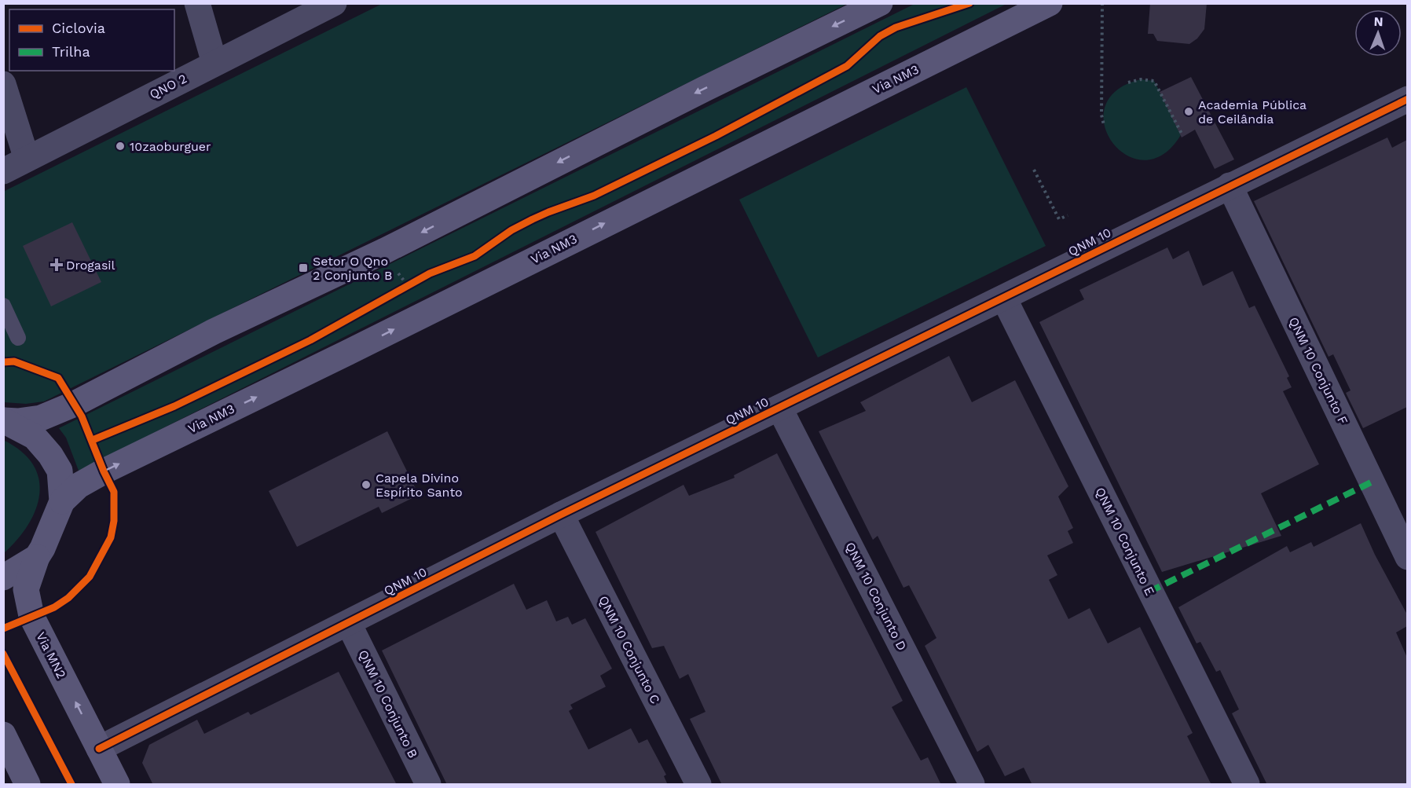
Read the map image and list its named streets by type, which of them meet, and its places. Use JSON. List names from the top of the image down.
{
  "streets": {
    "main road": ["Via NM3", "Via MN2"],
    "street": [
      "QNO 2",
      "QNM 10",
      "QNM 10 Conjunto F",
      "QNM 10 Conjunto E",
      "QNM 10 Conjunto D",
      "QNM 10 Conjunto C",
      "QNM 10 Conjunto B"
    ]
  },
  "crossings": [
    ["Via NM3", "Via MN2"],
    ["QNM 10", "QNM 10 Conjunto F"],
    ["QNM 10", "QNM 10 Conjunto E"],
    ["QNM 10", "QNM 10 Conjunto D"],
    ["QNM 10", "QNM 10 Conjunto C"],
    ["QNM 10", "Via MN2"],
    ["QNM 10", "QNM 10 Conjunto B"]
  ],
  "one_way": ["Via MN2"],
  "places": {
    "other": ["Academia Pública de Ceilândia", "10zaoburguer", "Capela Divino Espírito Santo"],
    "health": ["Drogasil"],
    "transit": ["Setor O Qno 2 Conjunto B"]
  },
  "legend": ["Ciclovia", "Trilha"],
  "north": "top"
}
